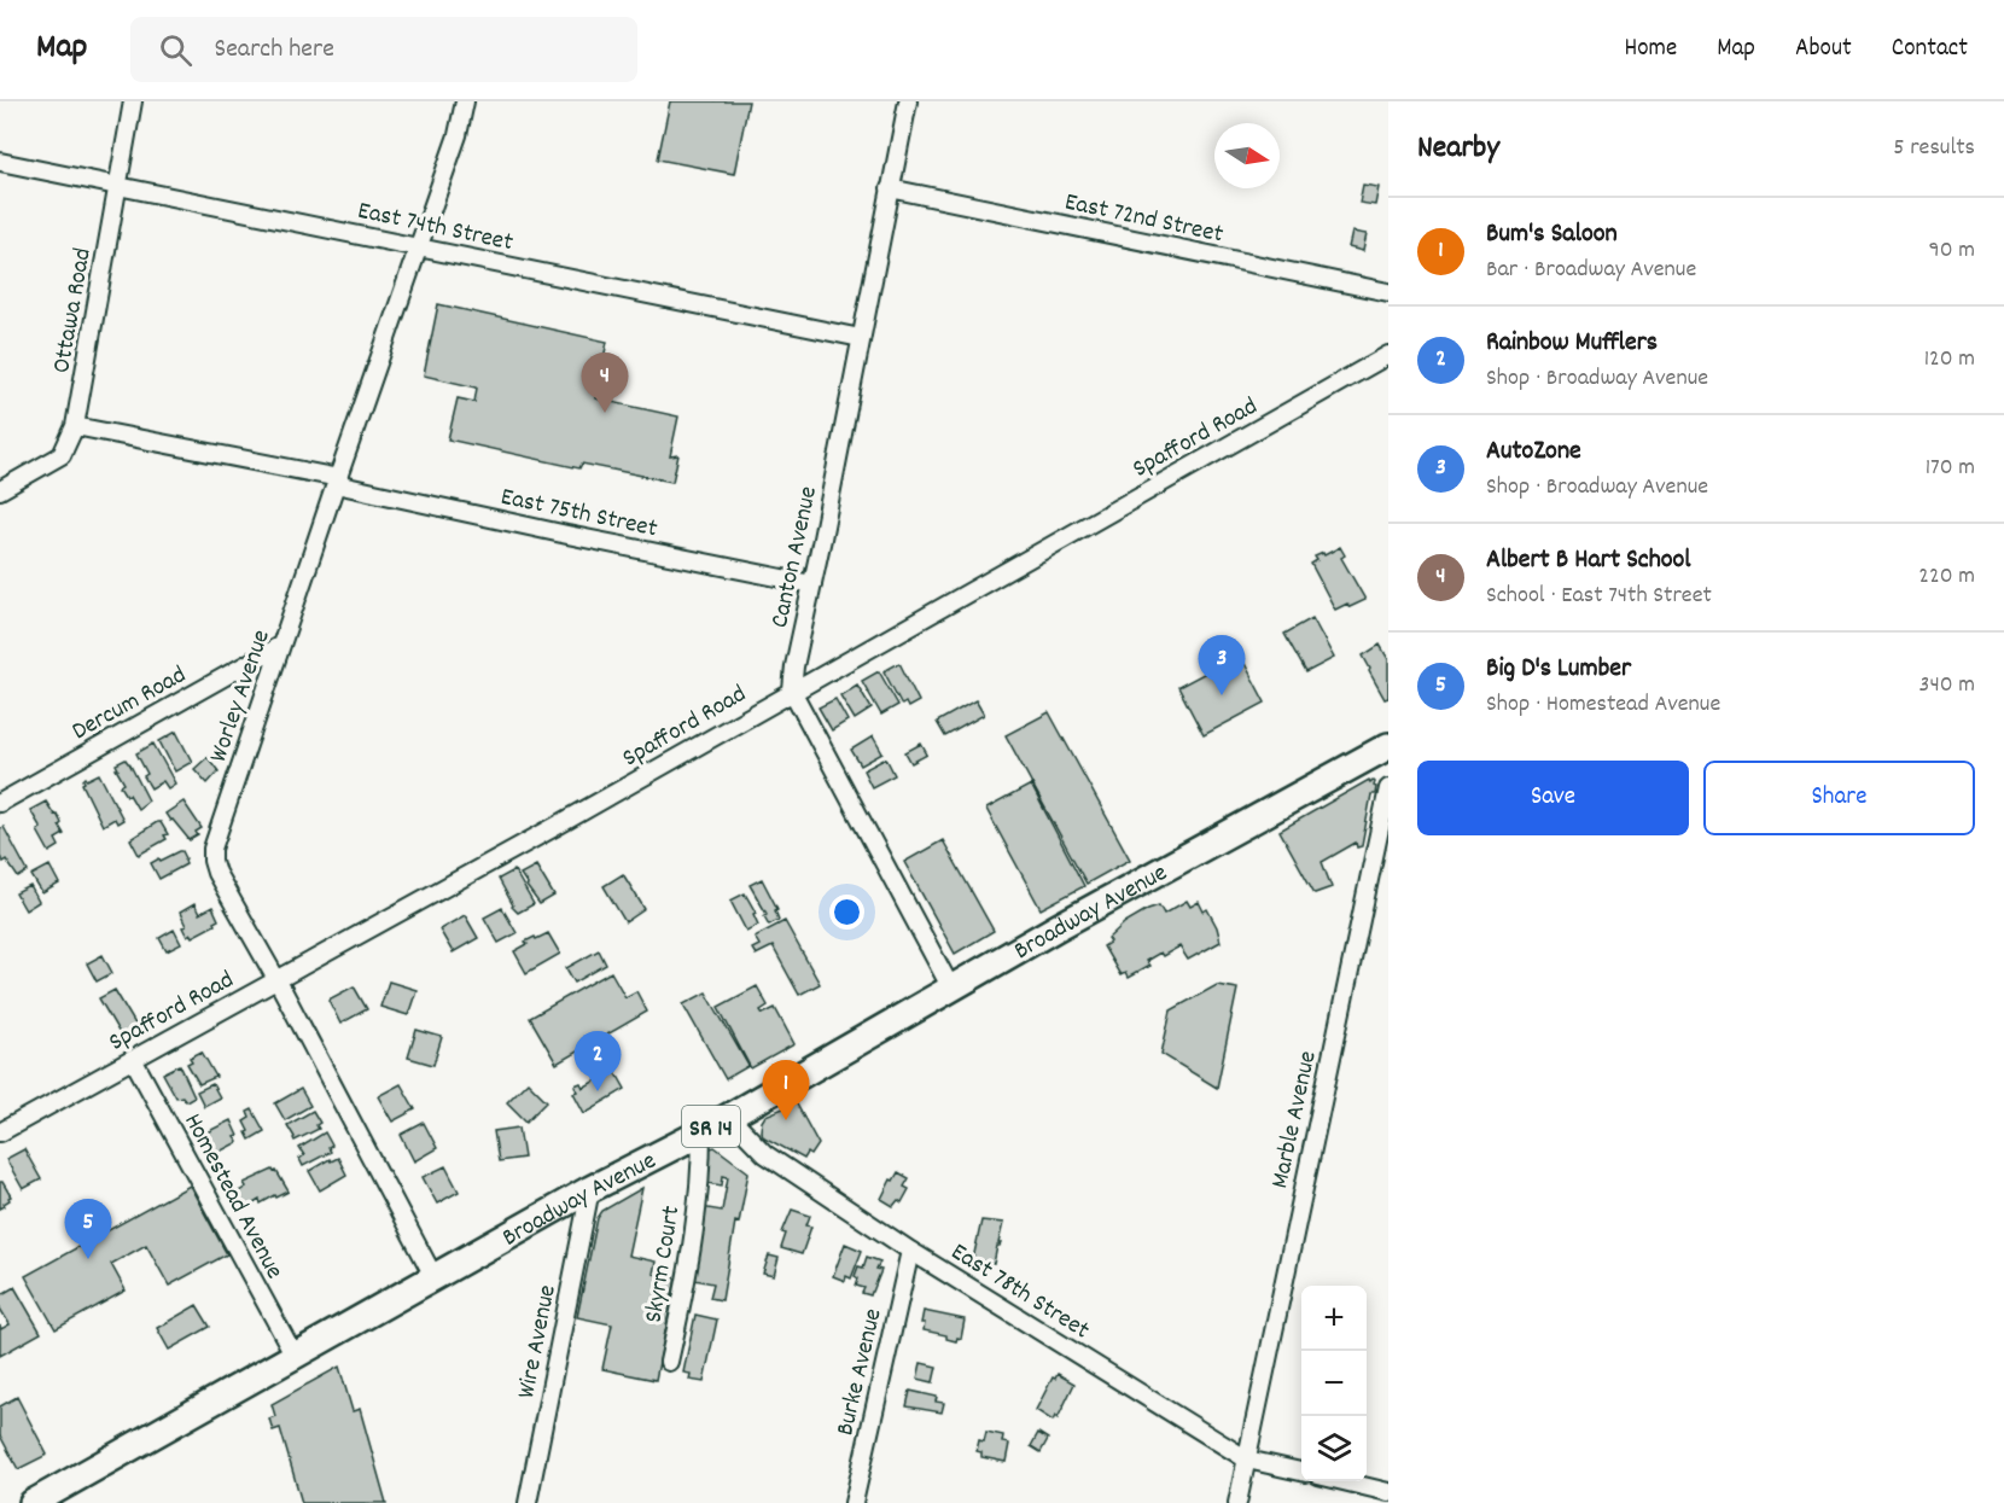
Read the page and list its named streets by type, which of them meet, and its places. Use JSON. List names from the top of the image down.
{
  "streets": {
    "main road": ["Broadway Avenue", "SR 14"],
    "street": [
      "East 72nd Street",
      "East 74th Street",
      "Ottawa Road",
      "Spafford Road",
      "East 75th Street",
      "Canton Avenue",
      "Worley Avenue",
      "Dercum Road",
      "Marble Avenue",
      "Homestead Avenue",
      "Skyrm Court",
      "East 78th Street",
      "Wire Avenue",
      "Burke Avenue"
    ]
  },
  "crossings": [
    ["East 72nd Street", "Canton Avenue"],
    ["East 74th Street", "Ottawa Road"],
    ["East 74th Street", "Canton Avenue"],
    ["East 74th Street", "Worley Avenue"],
    ["Ottawa Road", "East 75th Street"],
    ["Spafford Road", "Canton Avenue"],
    ["Spafford Road", "Worley Avenue"],
    ["Spafford Road", "Homestead Avenue"],
    ["East 75th Street", "Canton Avenue"],
    ["East 75th Street", "Worley Avenue"],
    ["Worley Avenue", "Dercum Road"],
    ["Worley Avenue", "Broadway Avenue"],
    ["Broadway Avenue", "Homestead Avenue"],
    ["Broadway Avenue", "Skyrm Court"],
    ["Broadway Avenue", "East 78th Street"],
    ["Broadway Avenue", "Wire Avenue"],
    ["Marble Avenue", "East 78th Street"],
    ["East 78th Street", "Burke Avenue"]
  ],
  "north": "right",
  "page": {
    "header": "Map",
    "search": "Search here",
    "nav": [
      "Home",
      "Map",
      "About",
      "Contact"
    ],
    "heading": ["Nearby", "5 results"],
    "list": [
      {
        "mark": "1",
        "name": "Bum's Saloon",
        "note": "Bar · Broadway Avenue",
        "value": "90 m"
      },
      {
        "mark": "2",
        "name": "Rainbow Mufflers",
        "note": "Shop · Broadway Avenue",
        "value": "120 m"
      },
      {
        "mark": "3",
        "name": "AutoZone",
        "note": "Shop · Broadway Avenue",
        "value": "170 m"
      },
      {
        "mark": "4",
        "name": "Albert B Hart School",
        "note": "School · East 74th Street",
        "value": "220 m"
      },
      {
        "mark": "5",
        "name": "Big D's Lumber",
        "note": "Shop · Homestead Avenue",
        "value": "340 m"
      }
    ],
    "pins": [
      "4",
      "3",
      "2",
      "1",
      "5"
    ],
    "buttons": ["Save", "Share"],
    "map_buttons": ["+", "−"]
  }
}
